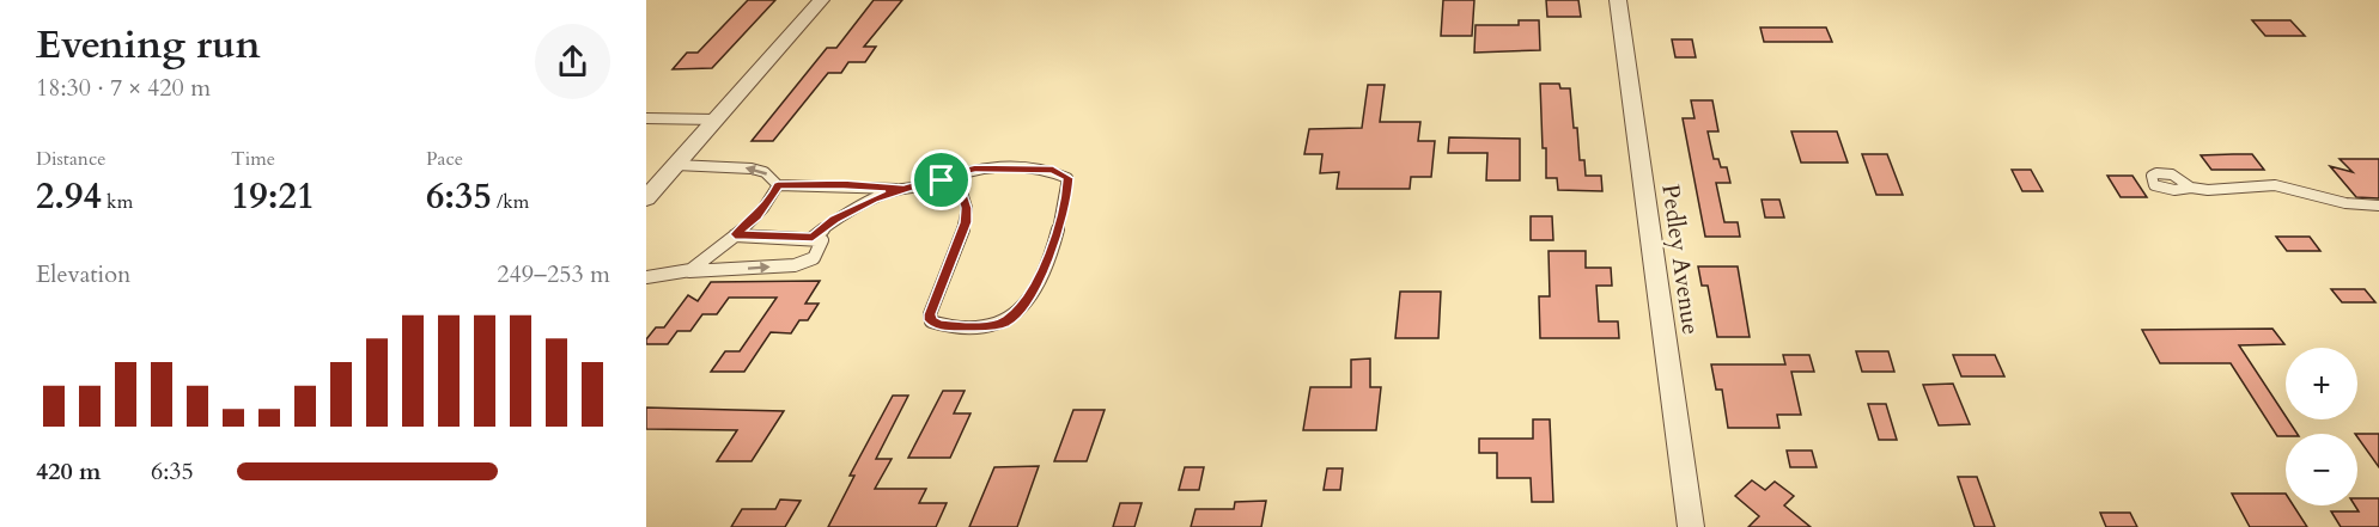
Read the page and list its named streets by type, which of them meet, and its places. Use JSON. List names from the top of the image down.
{
  "streets": {
    "street": ["Pedley Avenue"]
  },
  "page": {
    "heading": ["Evening run", "18:30 · 7 × 420 m"],
    "stats": [
      ["Distance", "2.94 km"],
      ["Time", "19:21"],
      ["Pace", "6:35 /km"]
    ],
    "chart": ["Elevation", "249–253 m"],
    "map_buttons": ["+", "−"],
    "list": [
      {
        "name": "420 m",
        "note": "6:35"
      }
    ]
  }
}
